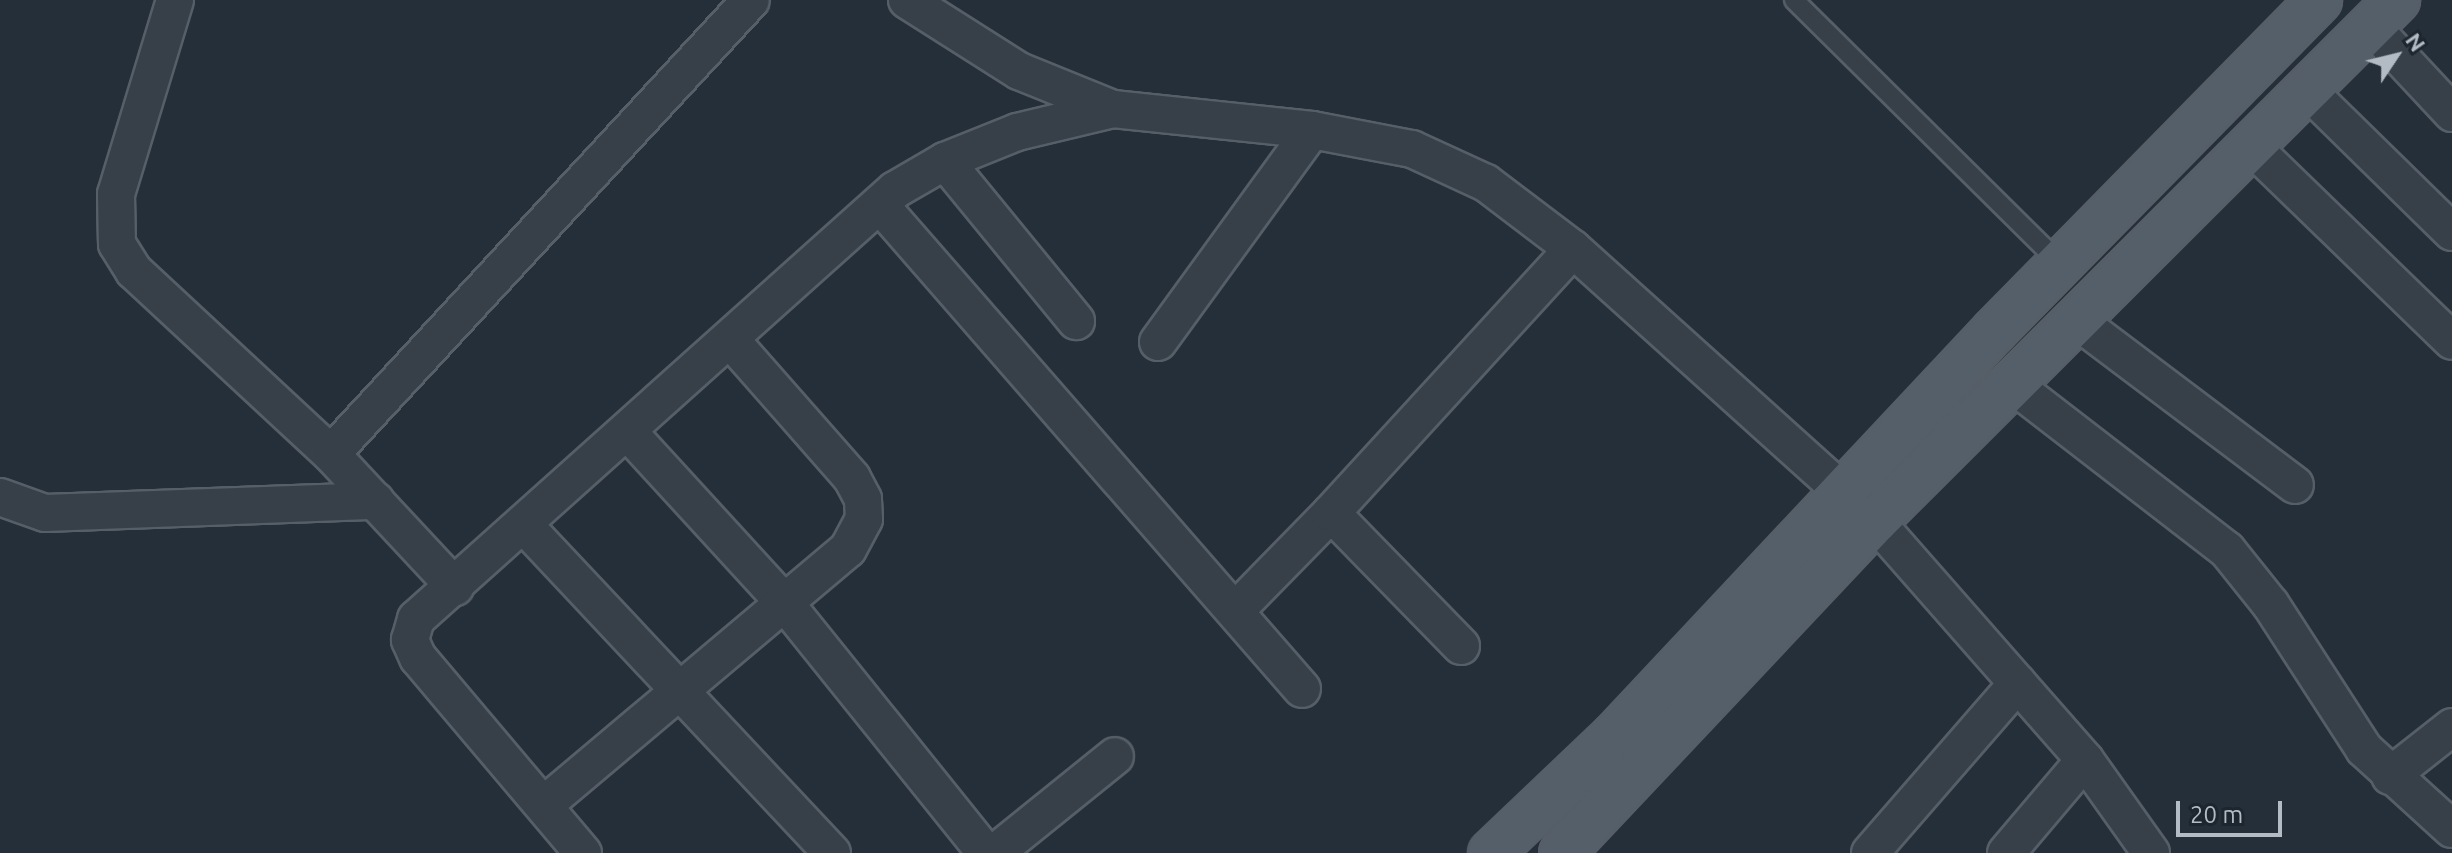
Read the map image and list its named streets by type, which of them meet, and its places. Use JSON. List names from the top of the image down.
{
  "scale_bar": "20 m",
  "north": "top right"
}
